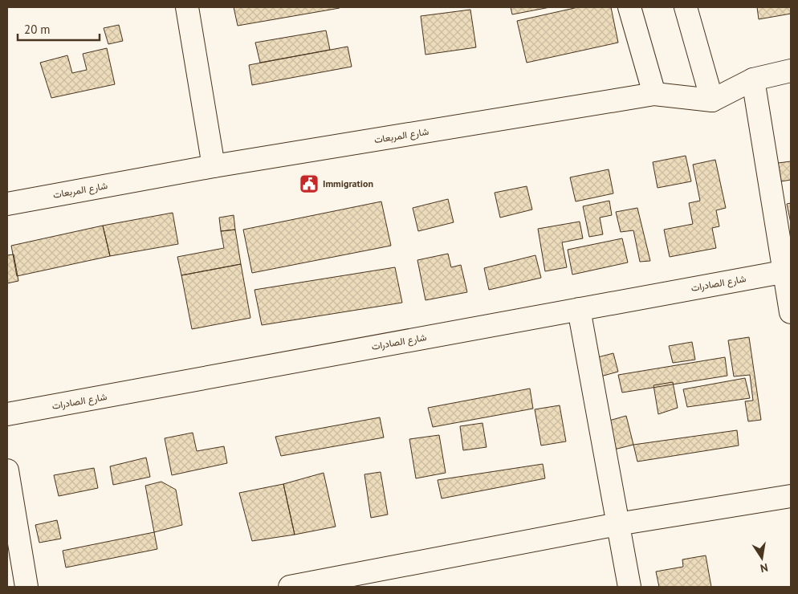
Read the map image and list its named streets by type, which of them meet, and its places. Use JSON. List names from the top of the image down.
{
  "streets": {
    "street": ["شارع المربعات", "شارع الصادرات"]
  },
  "places": {
    "public building": ["Immigration"]
  },
  "scale_bar": "20 m",
  "north": "bottom"
}
